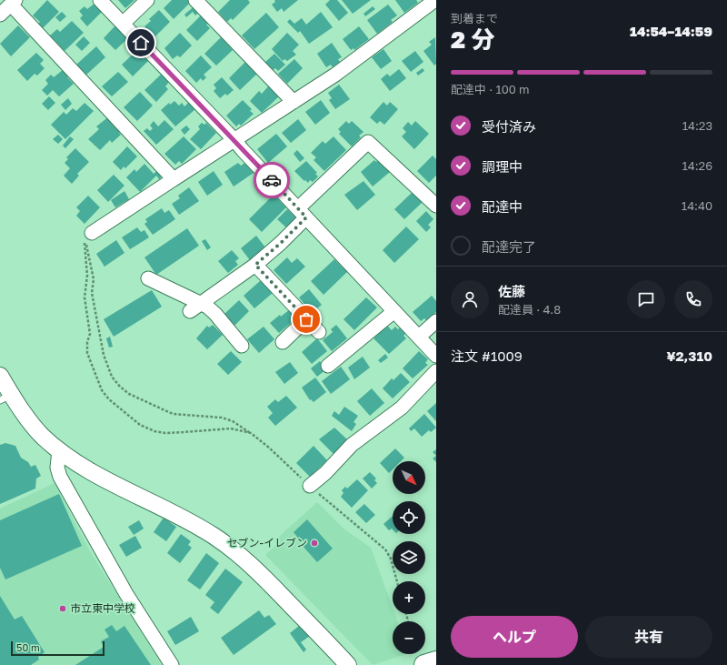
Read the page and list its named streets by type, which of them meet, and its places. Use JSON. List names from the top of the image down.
{
  "places": ["セブン-イレブン", "市立東中学校"],
  "scale_bar": "50 m",
  "north": "bottom right",
  "page": {
    "heading": ["2 分", "到着まで", "14:54–14:59"],
    "panel": [
      "佐藤",
      "配達員 · 4.8",
      "注文 #1009",
      "¥2,310"
    ],
    "bar": "配達中 · 100 m",
    "list": [
      ["受付済み", "14:23"],
      ["調理中", "14:26"],
      ["配達中", "14:40"],
      "配達完了"
    ],
    "map_buttons": ["+", "−"],
    "buttons": ["ヘルプ", "共有"],
    "scale": "50 m"
  }
}
